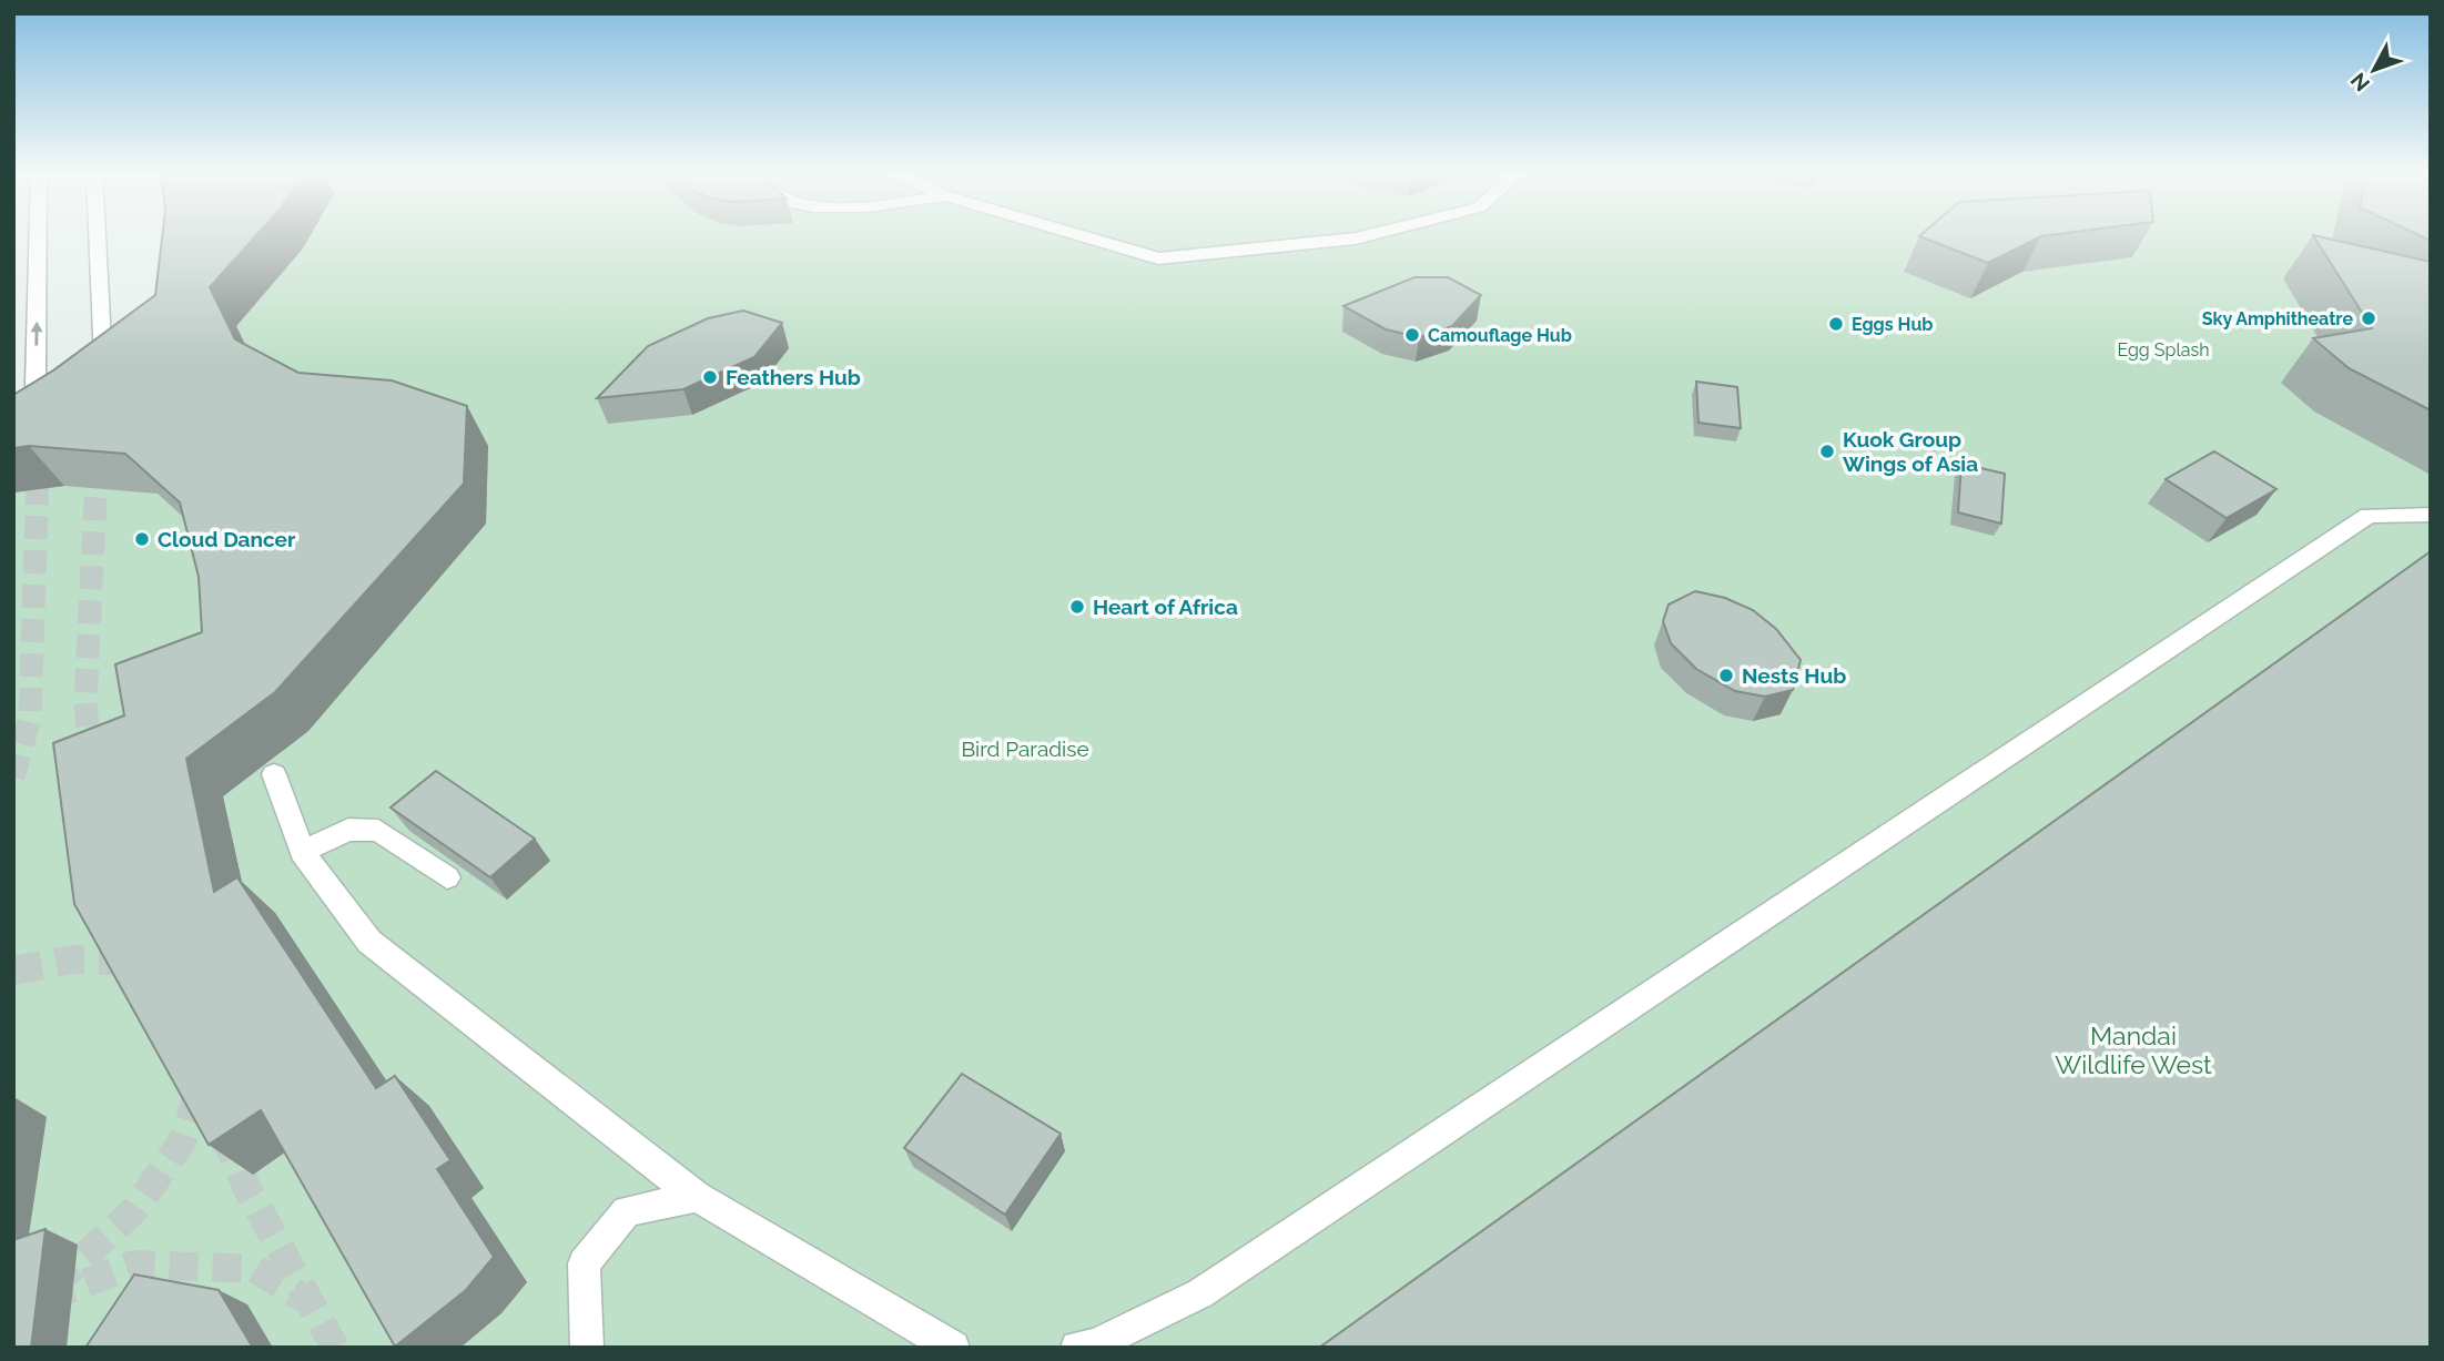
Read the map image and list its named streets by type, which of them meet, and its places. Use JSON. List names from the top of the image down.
{
  "parks": ["Egg Splash", "Bird Paradise", "Mandai Wildlife West"],
  "places": [
    "Sky Amphitheatre",
    "Eggs Hub",
    "Camouflage Hub",
    "Feathers Hub",
    "Kuok Group Wings of Asia",
    "Cloud Dancer",
    "Heart of Africa",
    "Nests Hub"
  ],
  "north": "bottom left"
}
